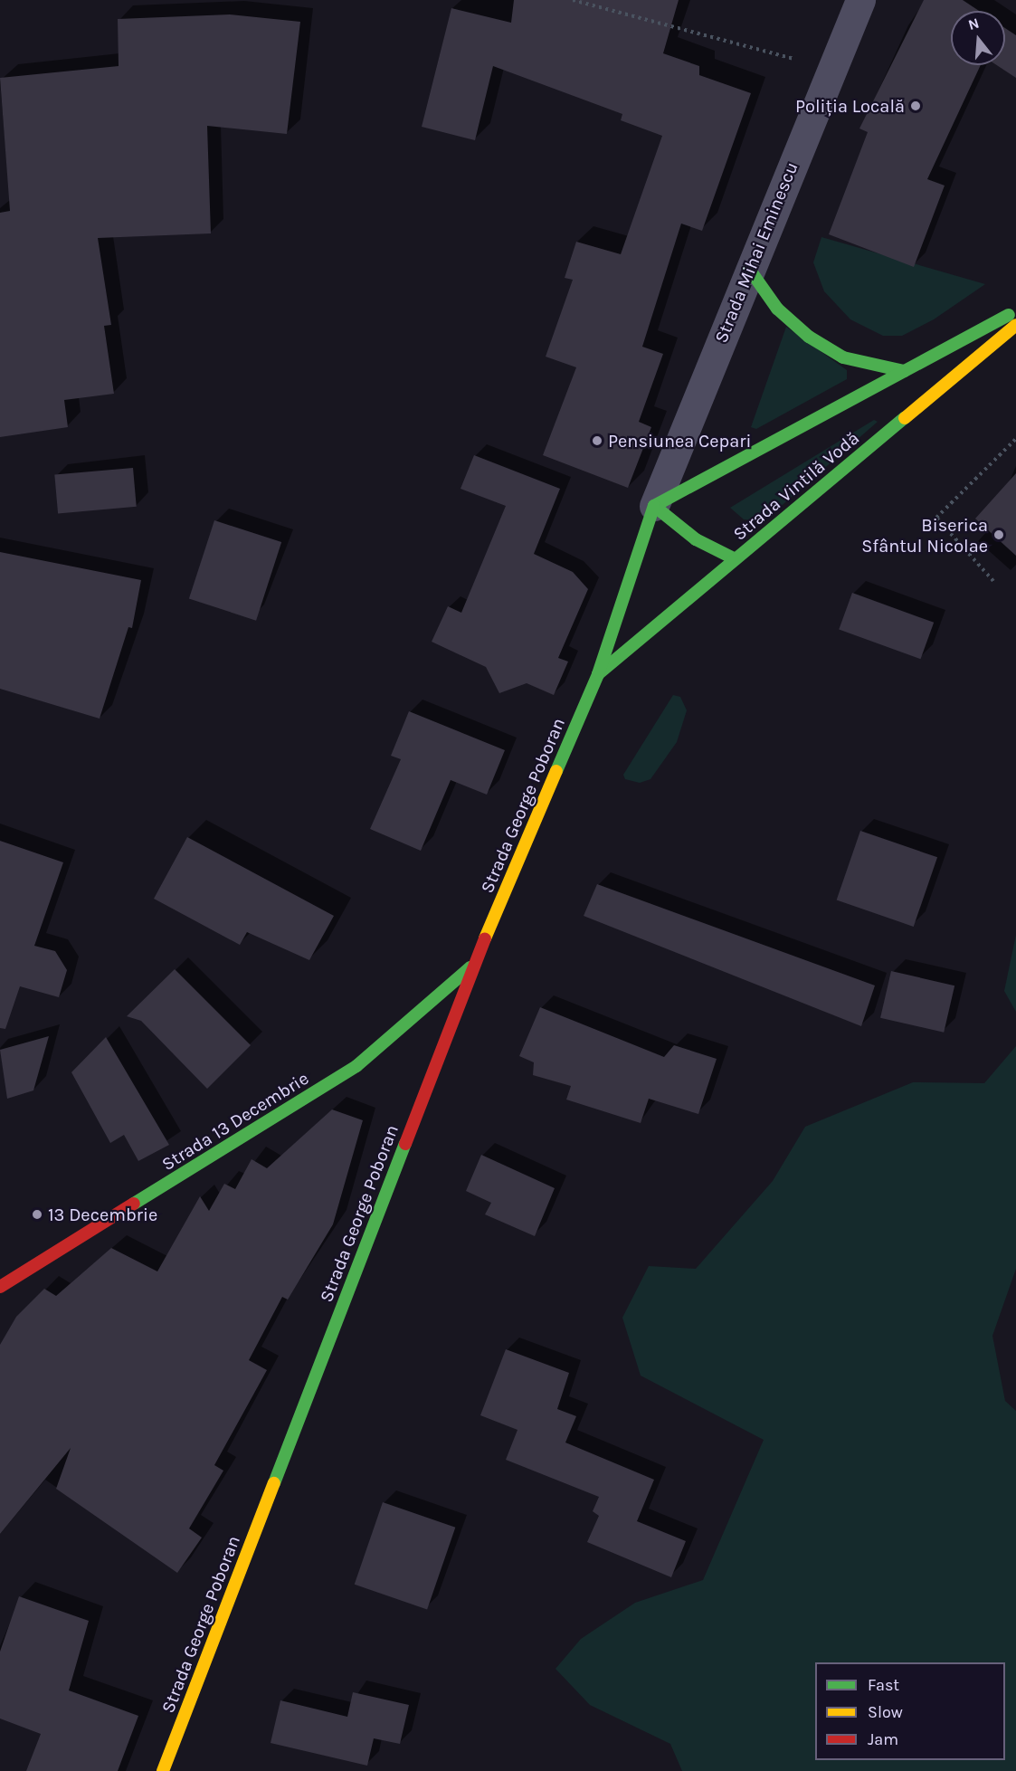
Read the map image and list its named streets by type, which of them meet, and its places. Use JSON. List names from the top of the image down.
{
  "streets": {
    "main road": ["Strada Vintilă Vodă", "Strada George Poboran", "Strada 13 Decembrie"],
    "street": ["Strada Mihai Eminescu"]
  },
  "crossings": [
    ["Strada Mihai Eminescu", "Strada Vintilă Vodă"],
    ["Strada Mihai Eminescu", "Strada George Poboran"],
    ["Strada Vintilă Vodă", "Strada George Poboran"],
    ["Strada George Poboran", "Strada 13 Decembrie"]
  ],
  "places": [
    "Poliția Locală",
    "Pensiunea Cepari",
    "Biserica Sfântul Nicolae",
    "13 Decembrie"
  ],
  "legend": ["Fast", "Slow", "Jam"],
  "north": "top"
}
